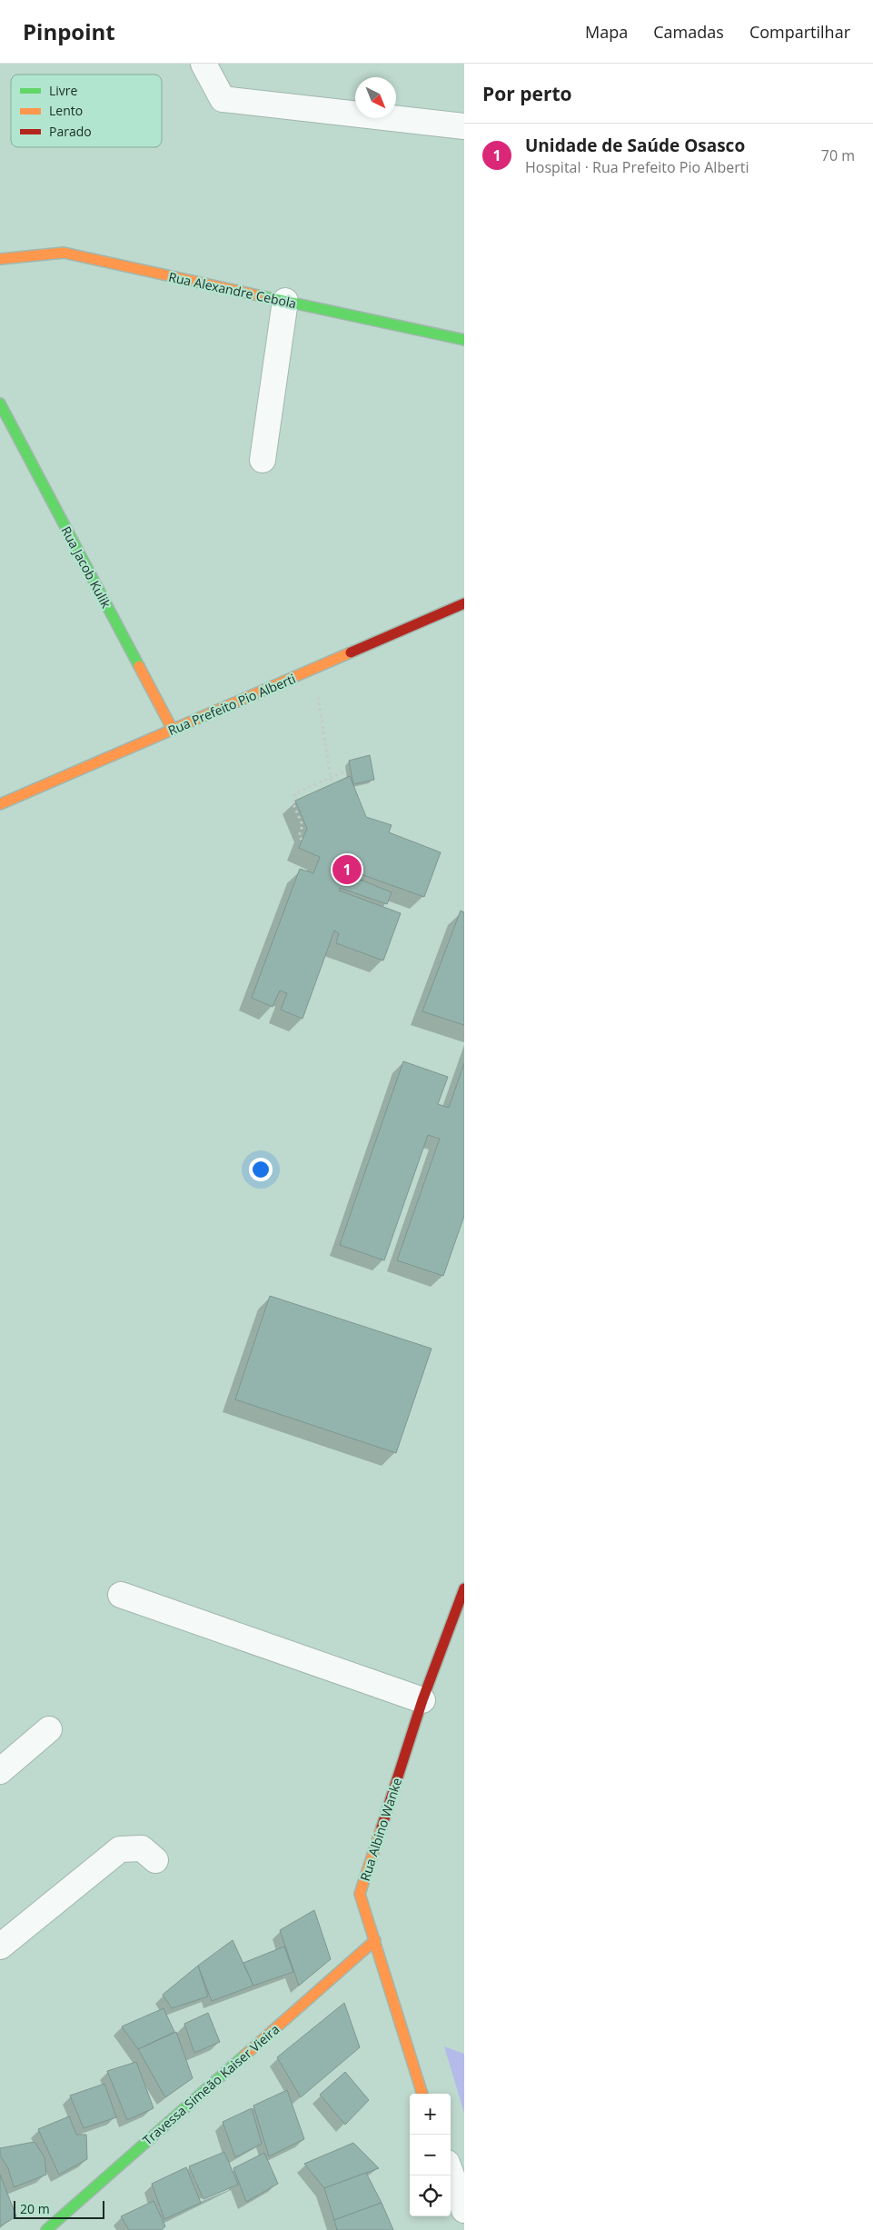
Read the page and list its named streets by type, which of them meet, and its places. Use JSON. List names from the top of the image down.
{
  "streets": {
    "street": [
      "Rua Alexandre Cebola",
      "Rua Jacob Kulik",
      "Rua Prefeito Pio Alberti",
      "Rua Albino Wanke",
      "Travessa Simeão Kaiser Vieira"
    ]
  },
  "crossings": [
    ["Rua Jacob Kulik", "Rua Prefeito Pio Alberti"],
    ["Rua Albino Wanke", "Travessa Simeão Kaiser Vieira"]
  ],
  "legend": ["Livre", "Lento", "Parado"],
  "scale_bar": "20 m",
  "north": "bottom right",
  "page": {
    "header": "Pinpoint",
    "nav": ["Mapa", "Camadas", "Compartilhar"],
    "heading": "Por perto",
    "list": [
      {
        "mark": "1",
        "name": "Unidade de Saúde Osasco",
        "note": "Hospital · Rua Prefeito Pio Alberti",
        "value": "70 m"
      }
    ],
    "pins": "1",
    "map_buttons": ["+", "−"],
    "scale": "20 m"
  }
}
